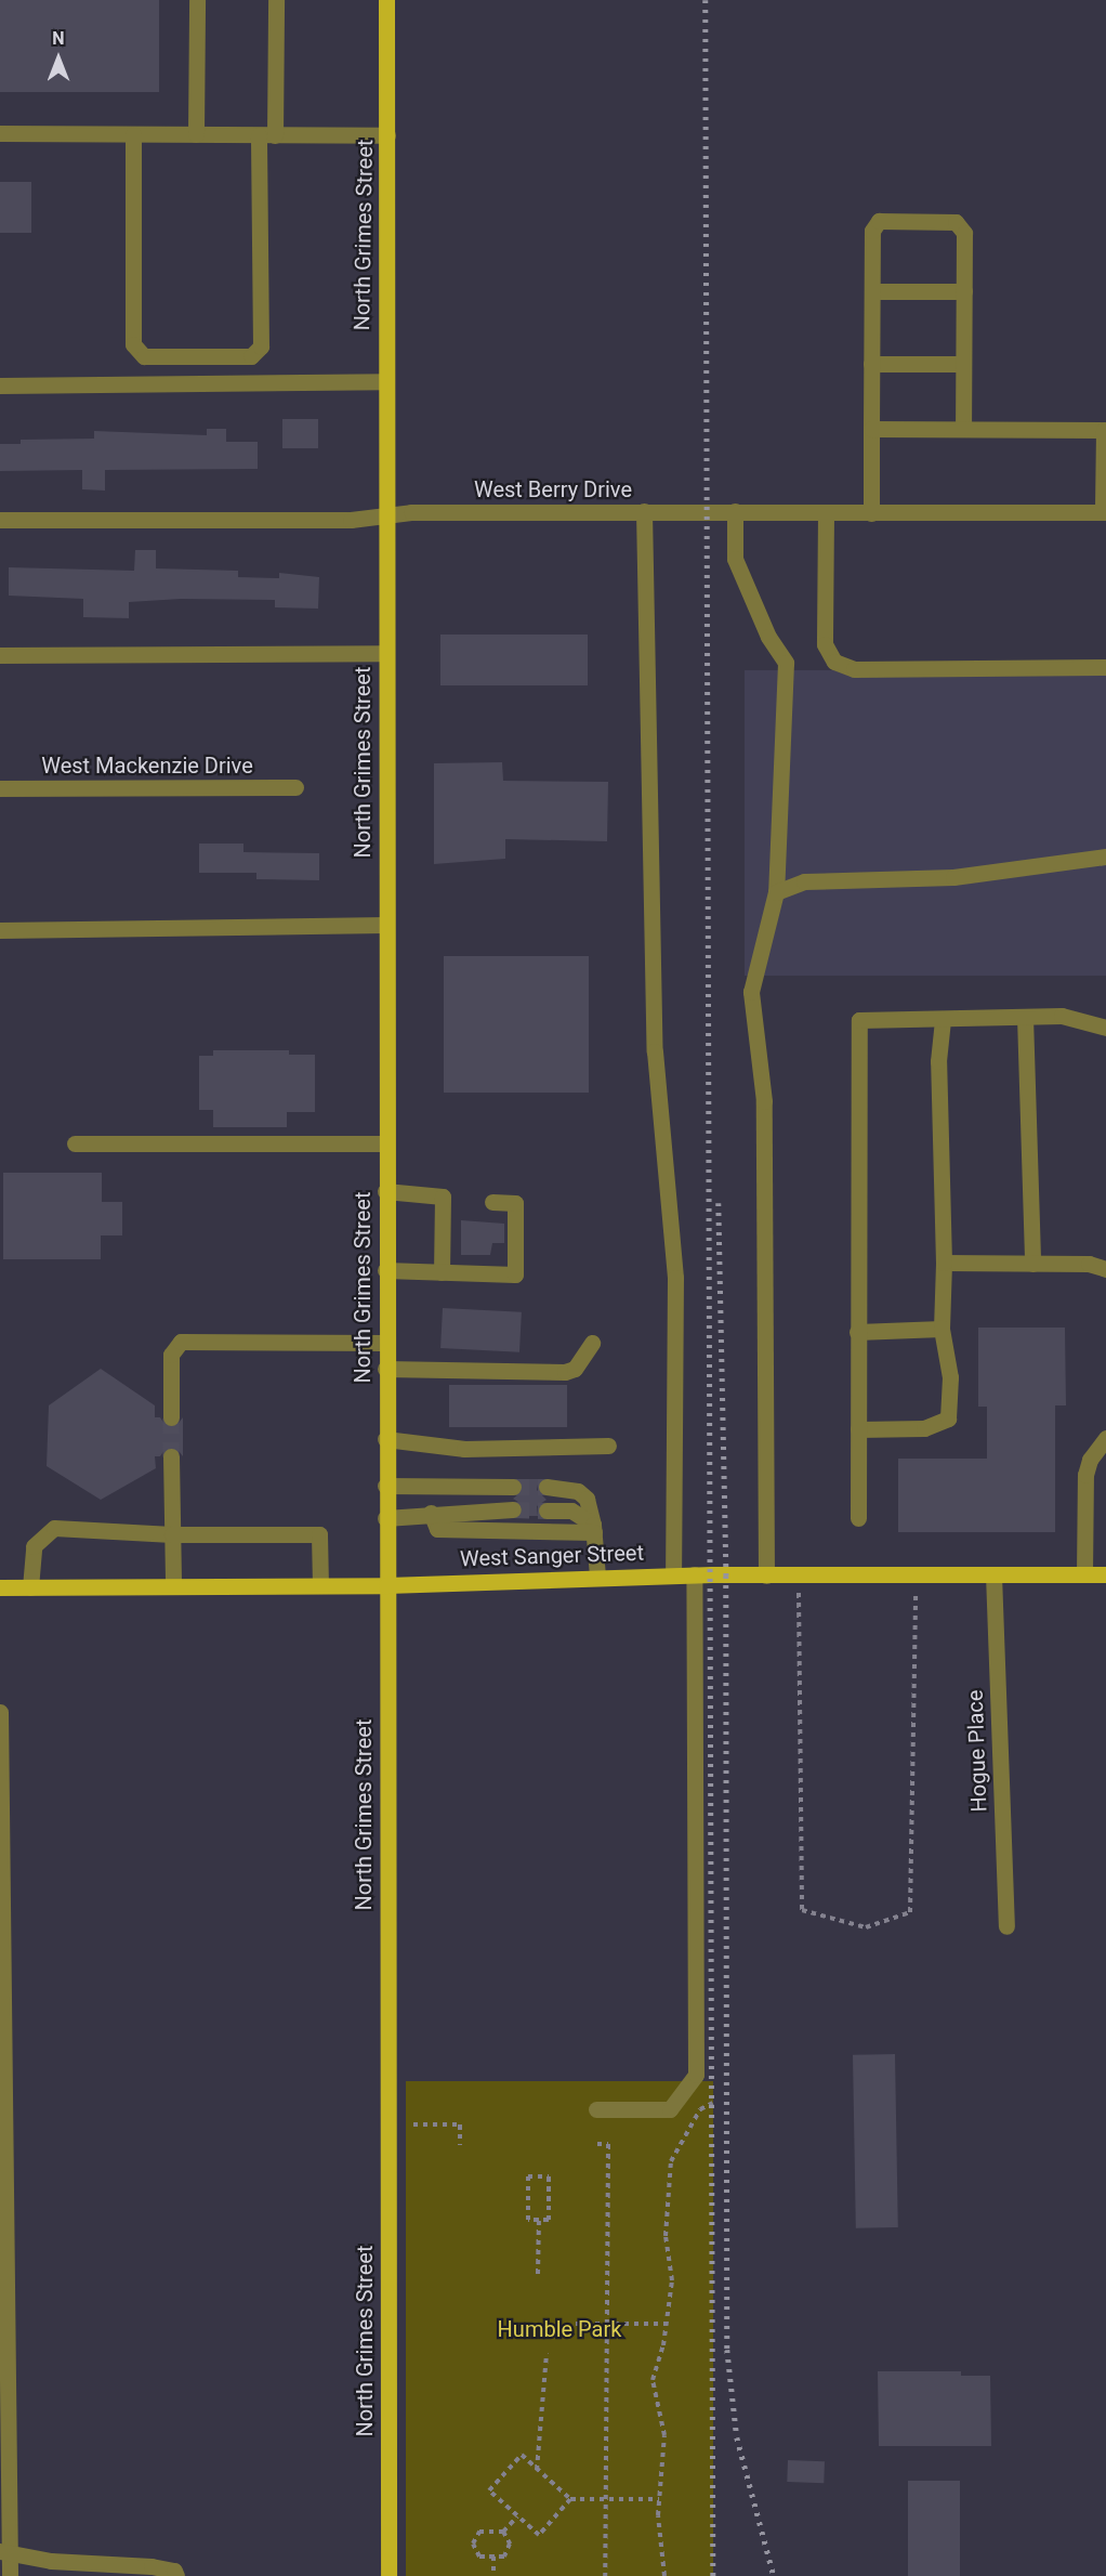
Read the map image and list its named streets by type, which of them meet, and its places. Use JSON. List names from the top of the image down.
{
  "streets": {
    "main road": ["North Grimes Street", "West Sanger Street"],
    "street": ["West Berry Drive", "West Mackenzie Drive", "Hogue Place"]
  },
  "crossings": [
    ["North Grimes Street", "West Berry Drive"],
    ["North Grimes Street", "West Sanger Street"],
    ["West Sanger Street", "Hogue Place"]
  ],
  "parks": ["Humble Park"],
  "north": "top"
}
